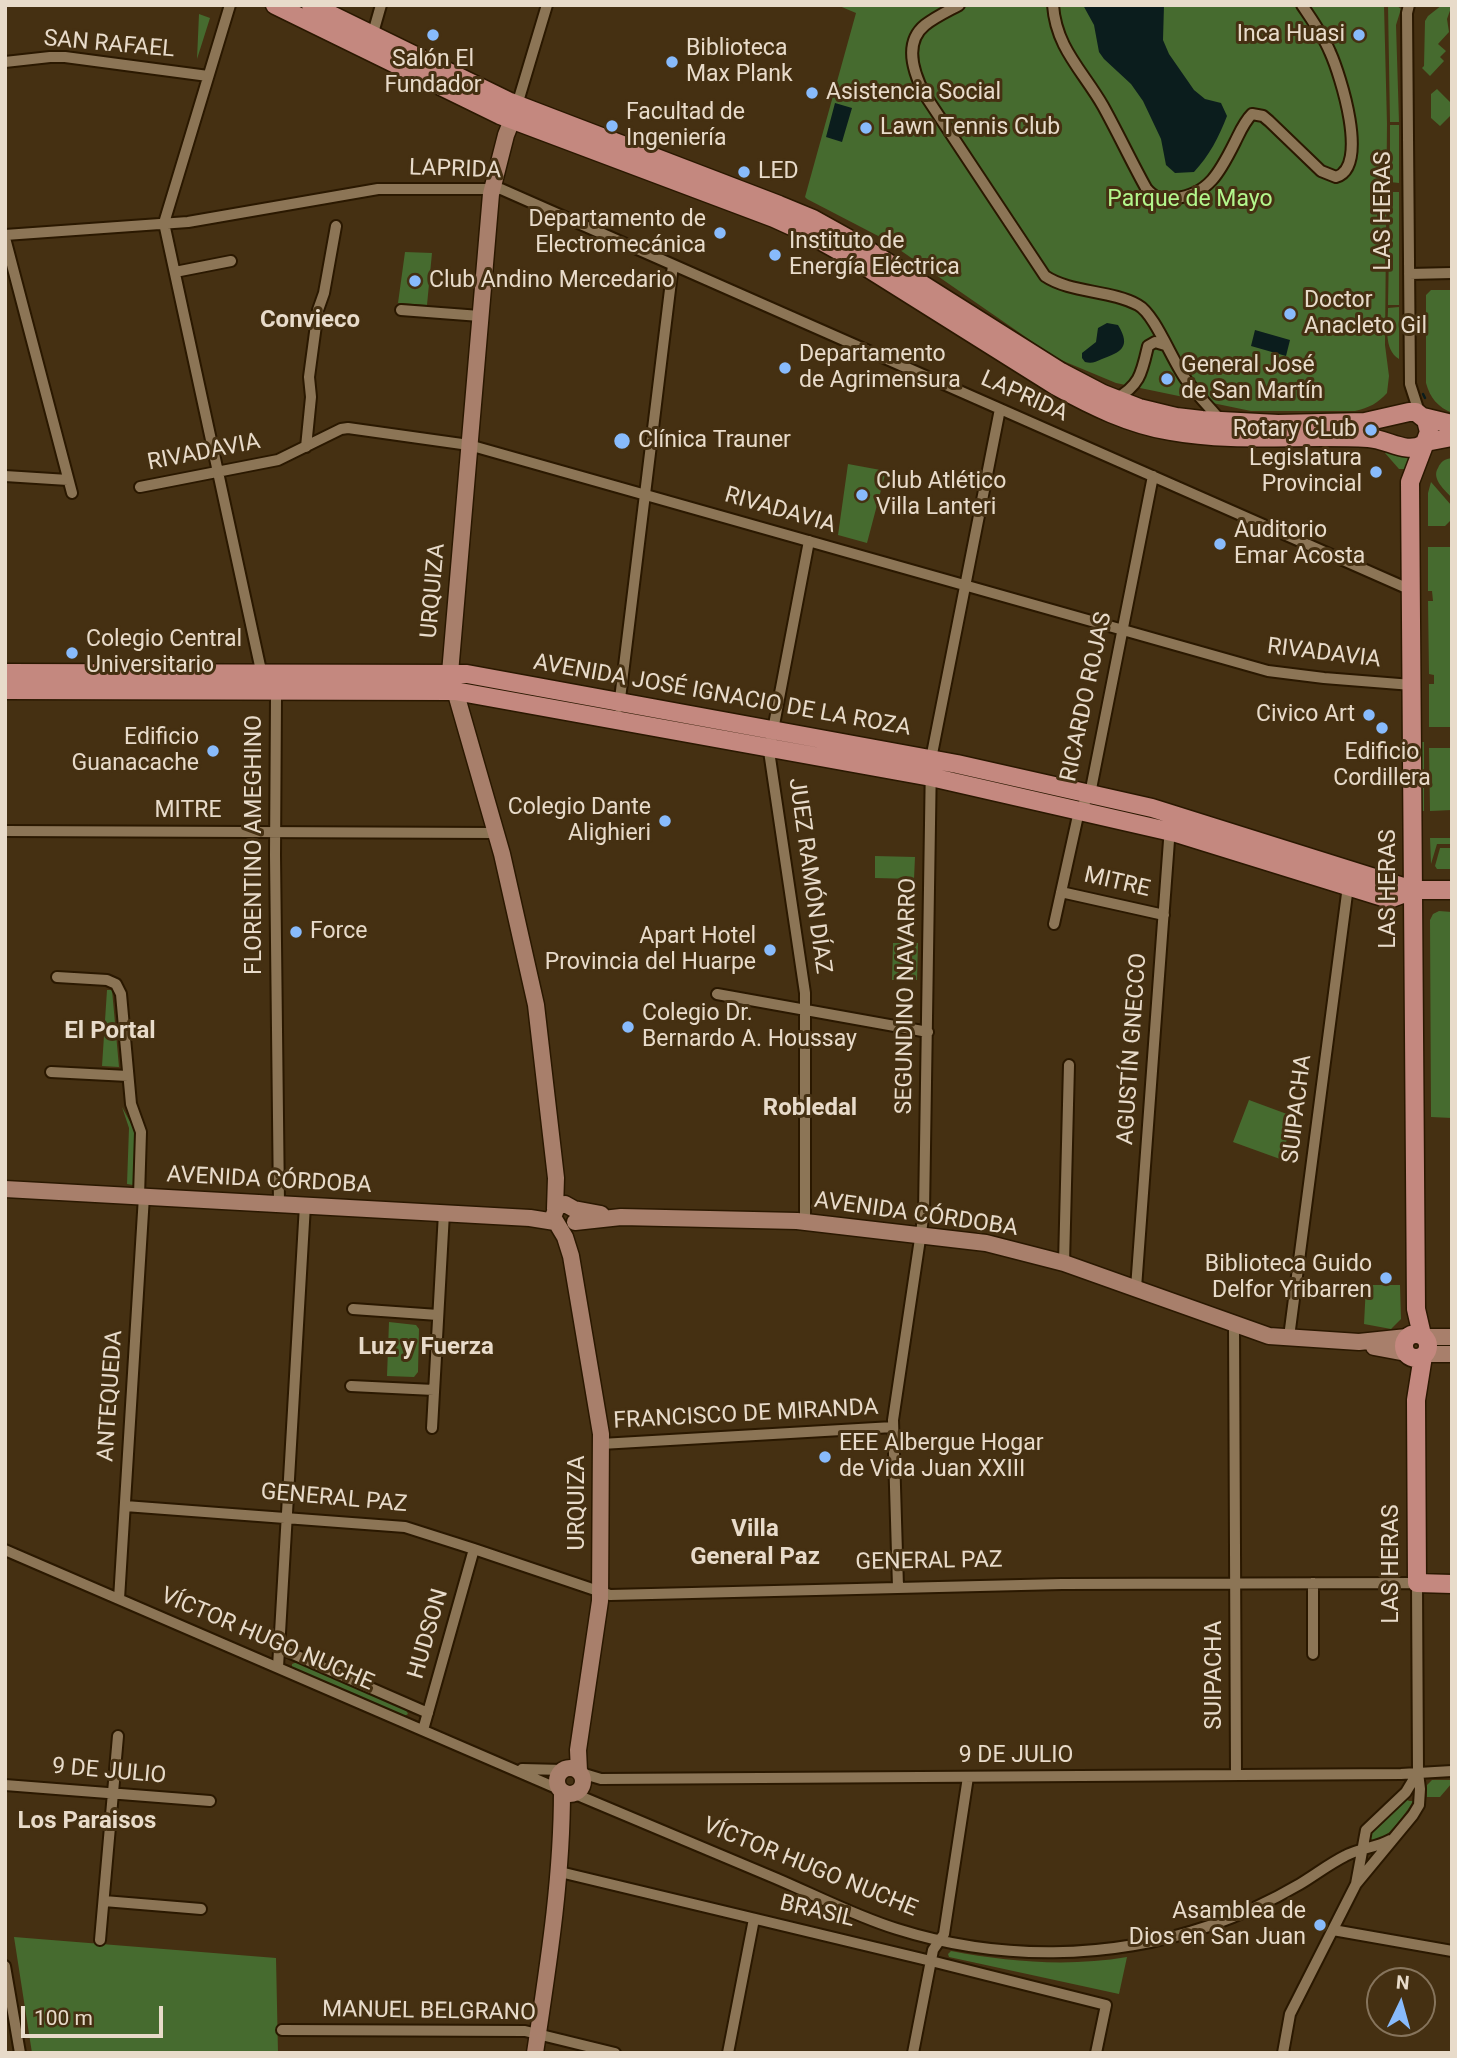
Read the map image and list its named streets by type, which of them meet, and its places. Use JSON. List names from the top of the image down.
{
  "streets": {
    "main road": ["LAS HERAS", "AVENIDA JOSÉ IGNACIO DE LA ROZA", "GENERAL PAZ"],
    "street": [
      "SAN RAFAEL",
      "LAPRIDA",
      "RIVADAVIA",
      "URQUIZA",
      "RICARDO ROJAS",
      "MITRE",
      "FLORENTINO AMEGHINO",
      "JUEZ RAMÓN DÍAZ",
      "SEGUNDINO NAVARRO",
      "AGUSTÍN GNECCO",
      "SUIPACHA",
      "AVENIDA CÓRDOBA",
      "ANTEQUEDA",
      "FRANCISCO DE MIRANDA",
      "HUDSON",
      "VÍCTOR HUGO NUCHE",
      "9 DE JULIO",
      "BRASIL",
      "MANUEL BELGRANO"
    ]
  },
  "crossings": [
    ["SAN RAFAEL", "FLORENTINO AMEGHINO"],
    ["LAPRIDA", "LAS HERAS"],
    ["LAPRIDA", "URQUIZA"],
    ["LAPRIDA", "RICARDO ROJAS"],
    ["LAPRIDA", "FLORENTINO AMEGHINO"],
    ["LAPRIDA", "SEGUNDINO NAVARRO"],
    ["LAS HERAS", "RIVADAVIA"],
    ["LAS HERAS", "AVENIDA JOSÉ IGNACIO DE LA ROZA"],
    ["LAS HERAS", "AVENIDA CÓRDOBA"],
    ["LAS HERAS", "GENERAL PAZ"],
    ["LAS HERAS", "VÍCTOR HUGO NUCHE"],
    ["LAS HERAS", "9 DE JULIO"],
    ["RIVADAVIA", "URQUIZA"],
    ["RIVADAVIA", "RICARDO ROJAS"],
    ["RIVADAVIA", "FLORENTINO AMEGHINO"],
    ["RIVADAVIA", "JUEZ RAMÓN DÍAZ"],
    ["RIVADAVIA", "SEGUNDINO NAVARRO"],
    ["URQUIZA", "AVENIDA JOSÉ IGNACIO DE LA ROZA"],
    ["URQUIZA", "MITRE"],
    ["URQUIZA", "AVENIDA CÓRDOBA"],
    ["URQUIZA", "FRANCISCO DE MIRANDA"],
    ["URQUIZA", "GENERAL PAZ"],
    ["URQUIZA", "VÍCTOR HUGO NUCHE"],
    ["URQUIZA", "9 DE JULIO"],
    ["AVENIDA JOSÉ IGNACIO DE LA ROZA", "RICARDO ROJAS"],
    ["AVENIDA JOSÉ IGNACIO DE LA ROZA", "FLORENTINO AMEGHINO"],
    ["AVENIDA JOSÉ IGNACIO DE LA ROZA", "JUEZ RAMÓN DÍAZ"],
    ["AVENIDA JOSÉ IGNACIO DE LA ROZA", "SEGUNDINO NAVARRO"],
    ["AVENIDA JOSÉ IGNACIO DE LA ROZA", "AGUSTÍN GNECCO"],
    ["AVENIDA JOSÉ IGNACIO DE LA ROZA", "SUIPACHA"],
    ["RICARDO ROJAS", "MITRE"],
    ["MITRE", "FLORENTINO AMEGHINO"],
    ["MITRE", "AGUSTÍN GNECCO"],
    ["FLORENTINO AMEGHINO", "AVENIDA CÓRDOBA"],
    ["JUEZ RAMÓN DÍAZ", "AVENIDA CÓRDOBA"],
    ["SEGUNDINO NAVARRO", "AVENIDA CÓRDOBA"],
    ["SEGUNDINO NAVARRO", "FRANCISCO DE MIRANDA"],
    ["SEGUNDINO NAVARRO", "GENERAL PAZ"],
    ["AGUSTÍN GNECCO", "AVENIDA CÓRDOBA"],
    ["SUIPACHA", "AVENIDA CÓRDOBA"],
    ["SUIPACHA", "GENERAL PAZ"],
    ["SUIPACHA", "9 DE JULIO"],
    ["AVENIDA CÓRDOBA", "ANTEQUEDA"],
    ["ANTEQUEDA", "GENERAL PAZ"],
    ["ANTEQUEDA", "VÍCTOR HUGO NUCHE"],
    ["GENERAL PAZ", "HUDSON"],
    ["HUDSON", "VÍCTOR HUGO NUCHE"],
    ["VÍCTOR HUGO NUCHE", "9 DE JULIO"]
  ],
  "districts": [
    "Convieco",
    "El Portal",
    "Robledal",
    "Luz y Fuerza",
    "Villa General Paz",
    "Los Paraisos"
  ],
  "parks": ["Parque de Mayo"],
  "places": [
    "Salón El Fundador",
    "Inca Huasi",
    "Biblioteca Max Plank",
    "Asistencia Social",
    "Facultad de Ingeniería",
    "Lawn Tennis Club",
    "LED",
    "Departamento de Electromecánica",
    "Instituto de Energía Eléctrica",
    "Club Andino Mercedario",
    "Doctor Anacleto Gil",
    "Departamento de Agrimensura",
    "General José de San Martín",
    "Rotary CLub",
    "Clínica Trauner",
    "Legislatura Provincial",
    "Club Atlético Villa Lanteri",
    "Auditorio Emar Acosta",
    "Colegio Central Universitario",
    "Civico Art",
    "Edificio Cordillera",
    "Edificio Guanacache",
    "Colegio Dante Alighieri",
    "Force",
    "Apart Hotel Provincia del Huarpe",
    "Colegio Dr. Bernardo A. Houssay",
    "Biblioteca Guido Delfor Yribarren",
    "EEE Albergue Hogar de Vida Juan XXIII",
    "Asamblea de Dios en San Juan"
  ],
  "scale_bar": "100 m",
  "north": "top"
}
